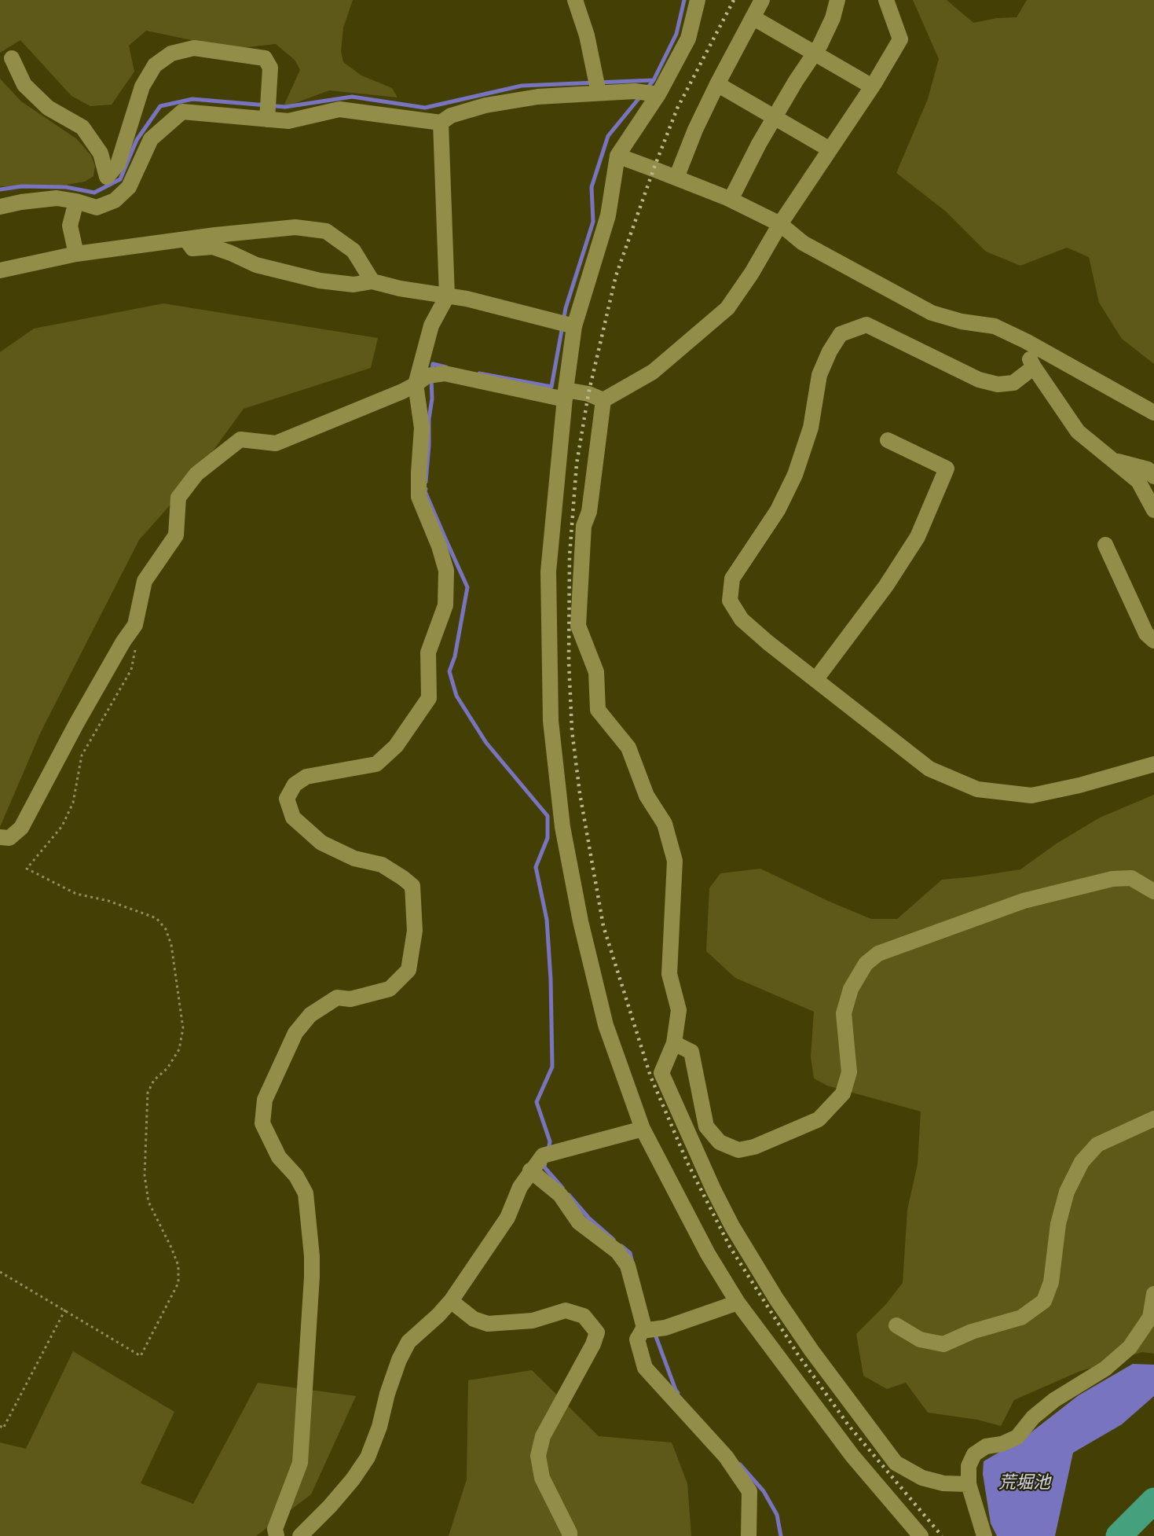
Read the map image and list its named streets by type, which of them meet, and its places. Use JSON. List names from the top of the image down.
{
  "water": ["荒堀池"]
}
